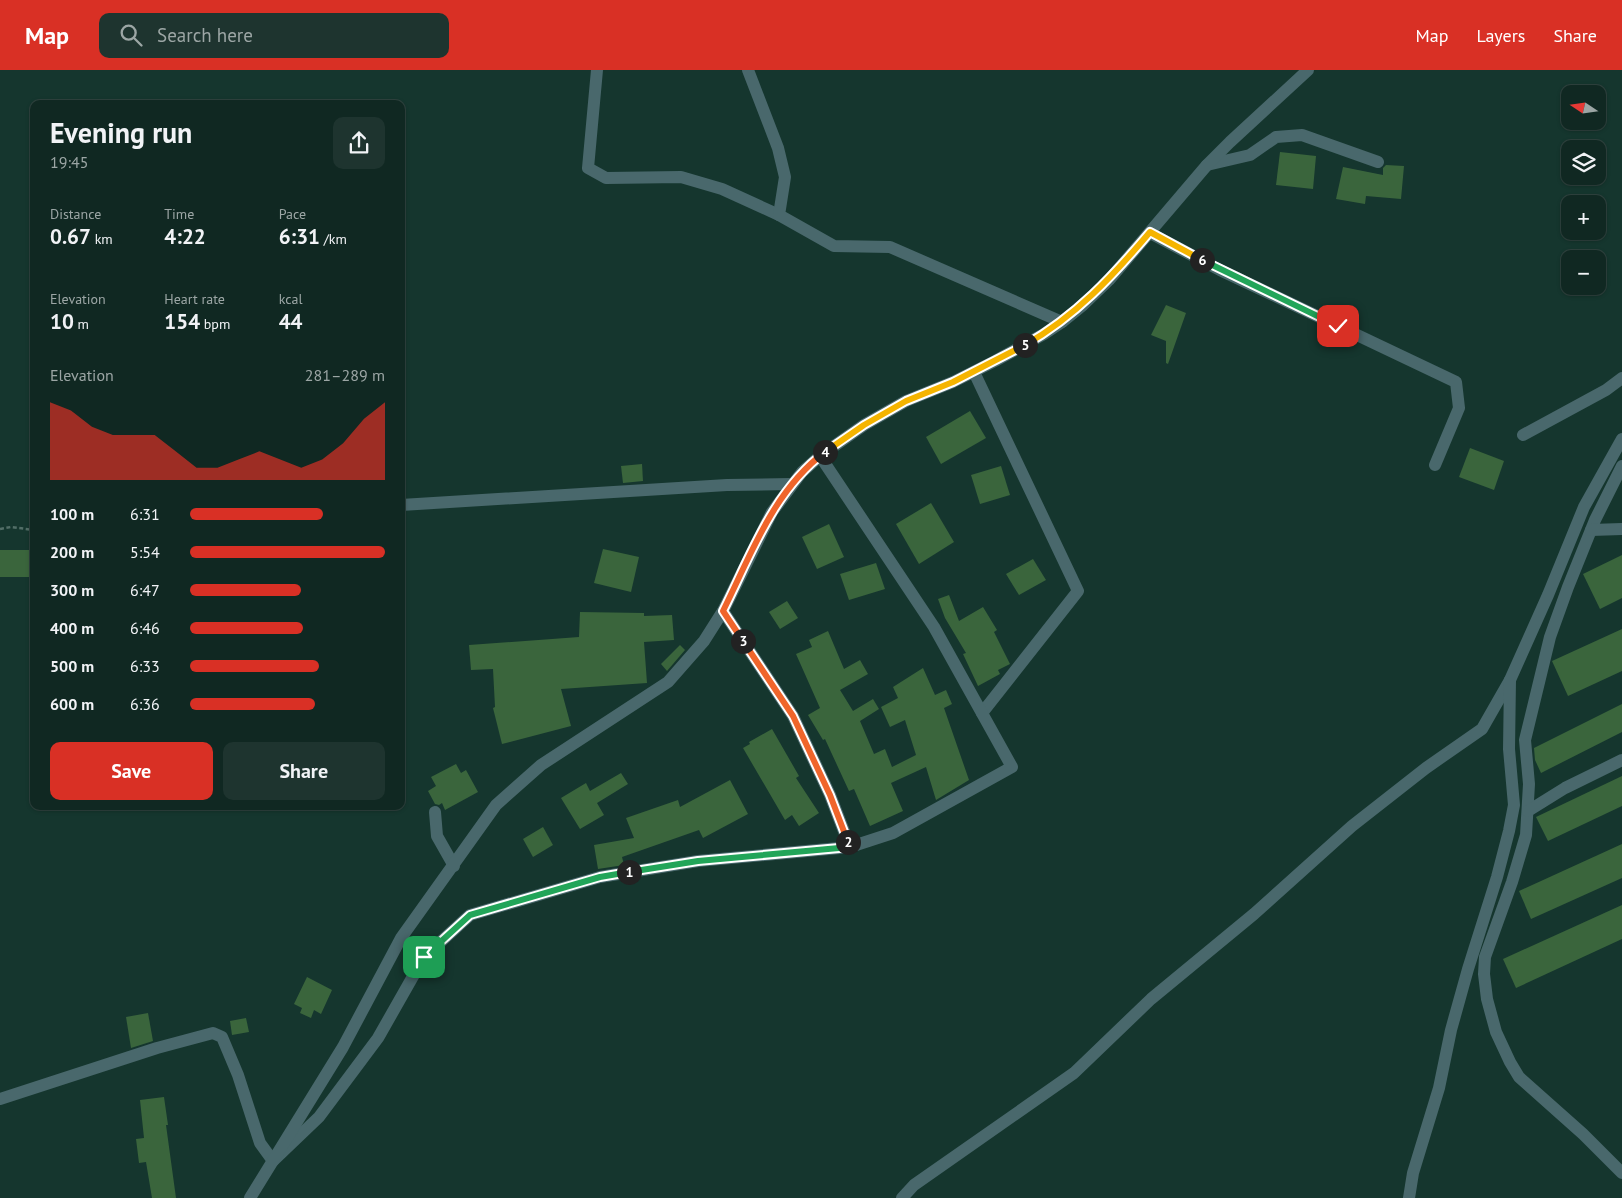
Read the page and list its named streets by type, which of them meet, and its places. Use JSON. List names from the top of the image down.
{
  "north": "left",
  "page": {
    "header": "Map",
    "search": "Search here",
    "nav": ["Map", "Layers", "Share"],
    "map_buttons": ["+", "−"],
    "heading": ["Evening run", "19:45"],
    "stats": [
      ["Distance", "0.67 km"],
      ["Time", "4:22"],
      ["Pace", "6:31 /km"],
      ["Elevation", "10 m"],
      ["Heart rate", "154 bpm"],
      ["kcal", "44"]
    ],
    "pins": [
      "6",
      "5",
      "4",
      "3",
      "2",
      "1"
    ],
    "chart": ["Elevation", "281–289 m"],
    "list": [
      {
        "name": "100 m",
        "note": "6:31"
      },
      {
        "name": "200 m",
        "note": "5:54"
      },
      {
        "name": "300 m",
        "note": "6:47"
      },
      {
        "name": "400 m",
        "note": "6:46"
      },
      {
        "name": "500 m",
        "note": "6:33"
      },
      {
        "name": "600 m",
        "note": "6:36"
      }
    ],
    "buttons": ["Save", "Share"]
  }
}
